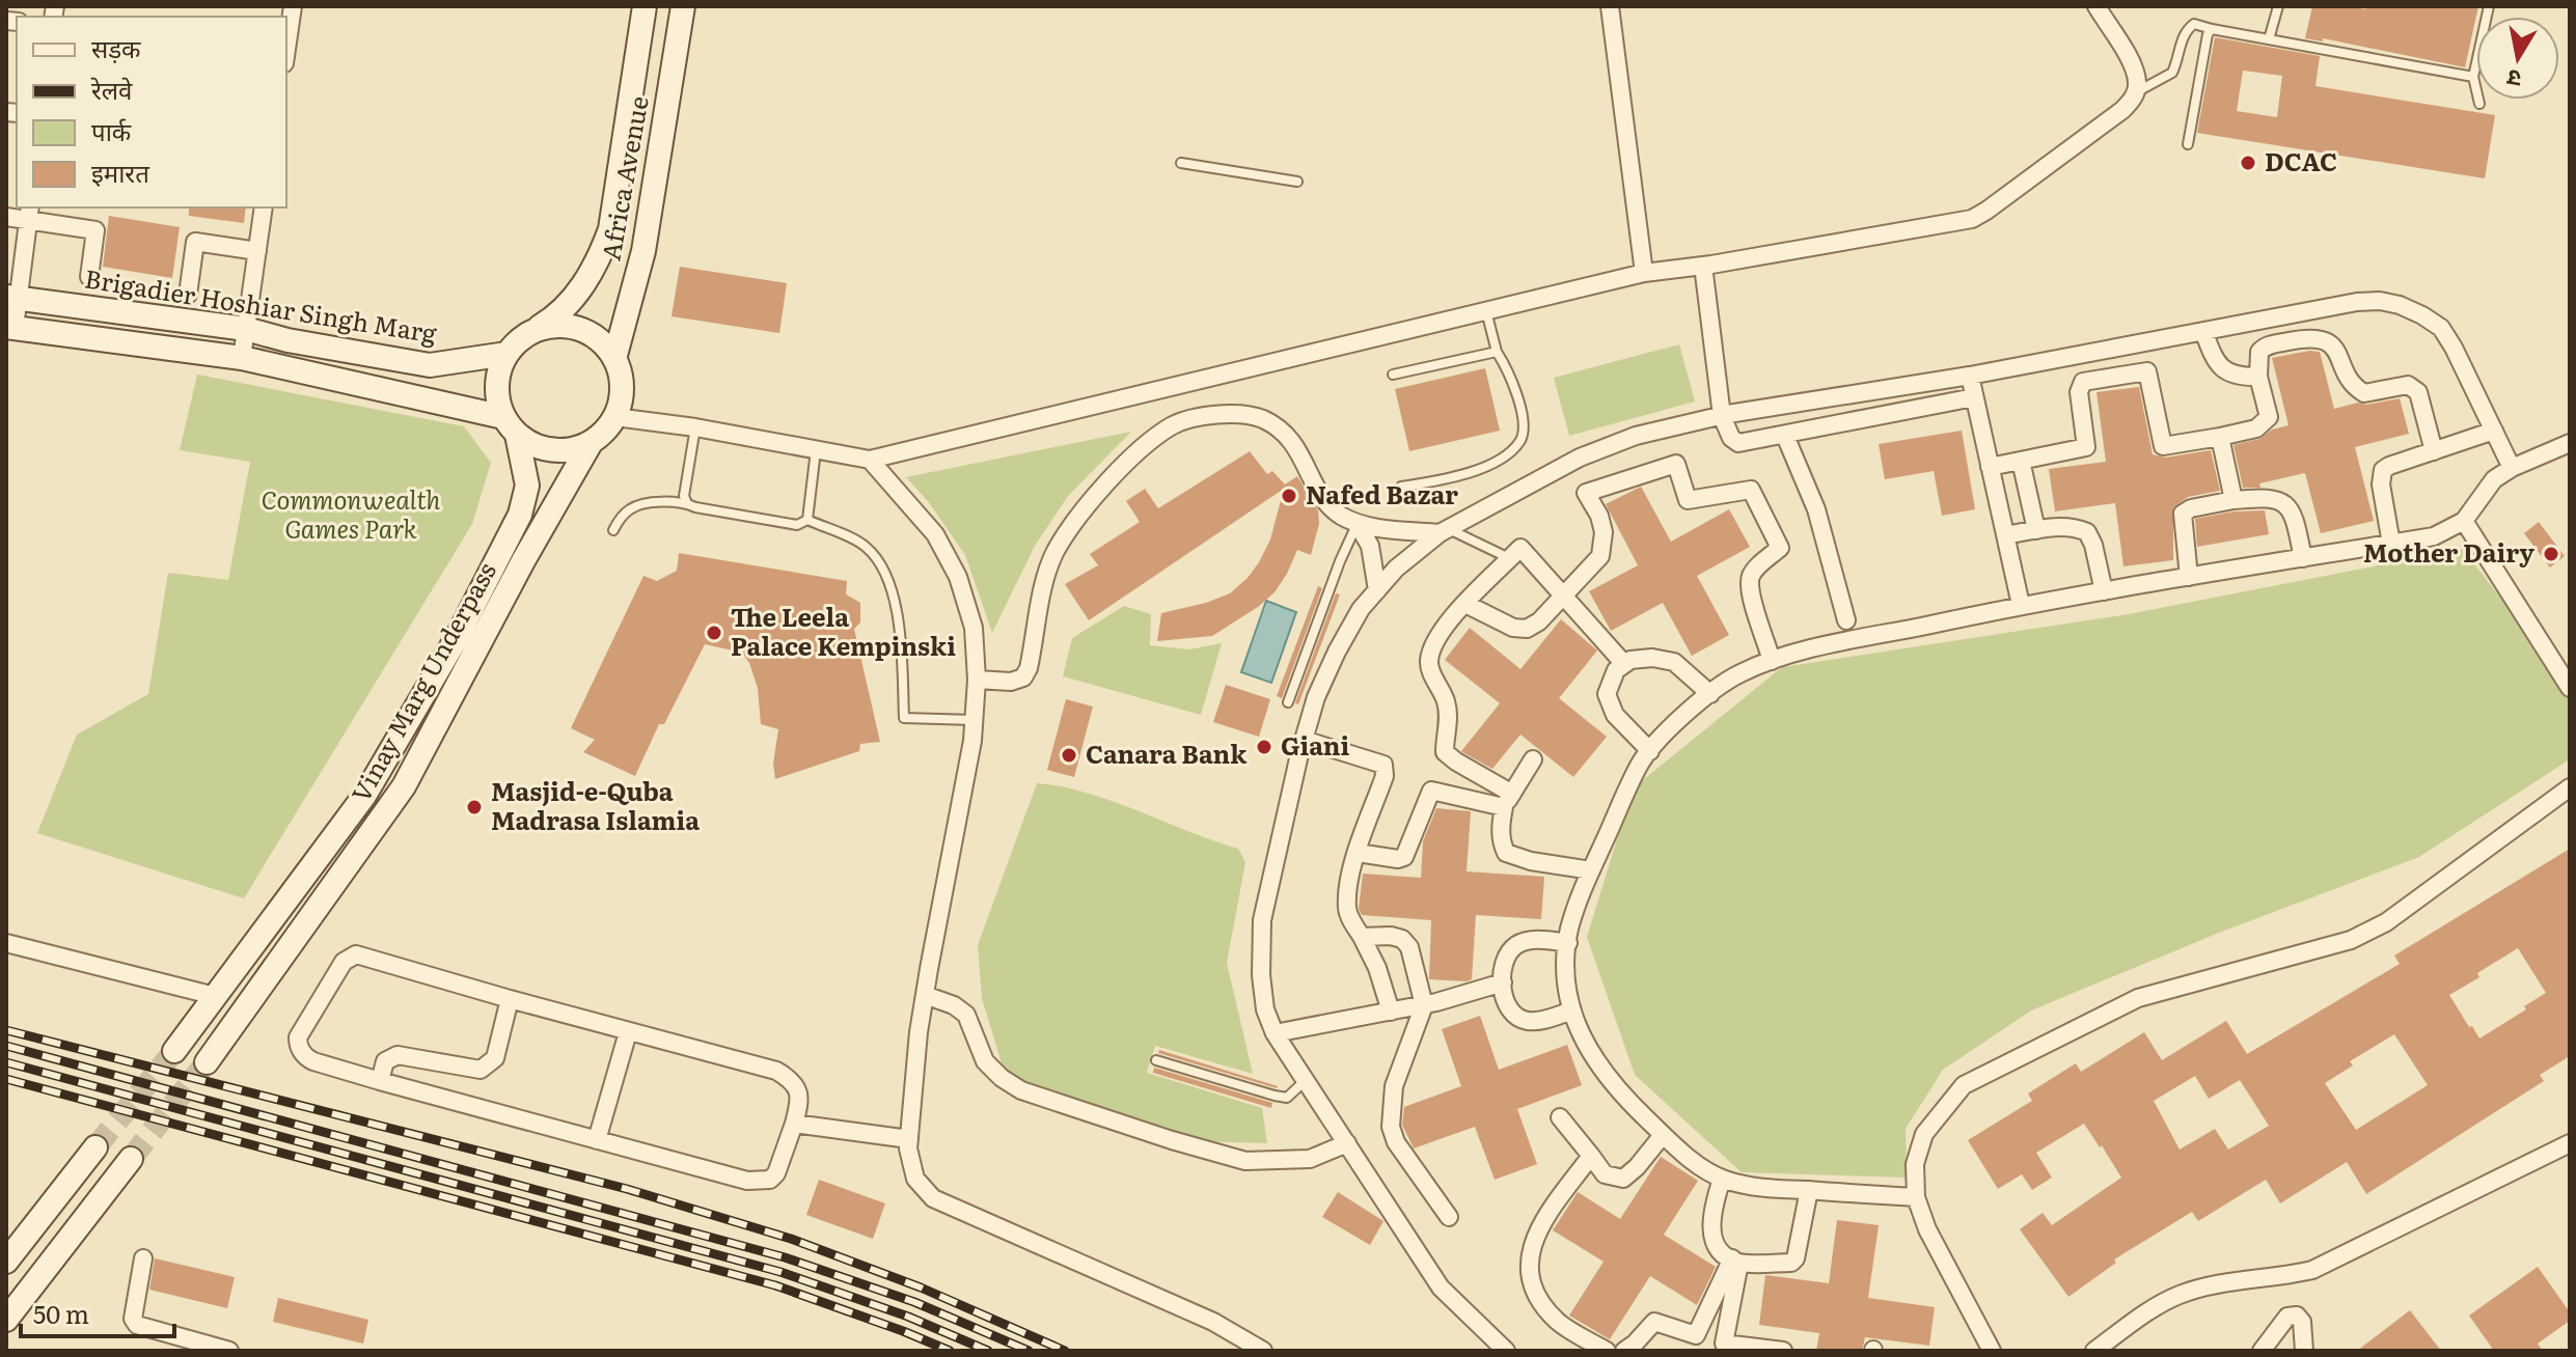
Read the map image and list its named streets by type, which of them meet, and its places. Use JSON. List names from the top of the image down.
{
  "streets": {
    "main road": ["Africa Avenue", "Brigadier Hoshiar Singh Marg", "Vinay Marg Underpass"]
  },
  "crossings": [
    ["Africa Avenue", "Brigadier Hoshiar Singh Marg"],
    ["Africa Avenue", "Vinay Marg Underpass"],
    ["Brigadier Hoshiar Singh Marg", "Vinay Marg Underpass"]
  ],
  "parks": ["Commonwealth Games Park"],
  "places": [
    "DCAC",
    "Nafed Bazar",
    "Mother Dairy",
    "The Leela Palace Kempinski",
    "Giani",
    "Canara Bank",
    "Masjid-e-Quba Madrasa Islamia"
  ],
  "legend": [
    "सड़क",
    "रेलवे",
    "पार्क",
    "इमारत"
  ],
  "scale_bar": "50 m",
  "north": "bottom"
}
